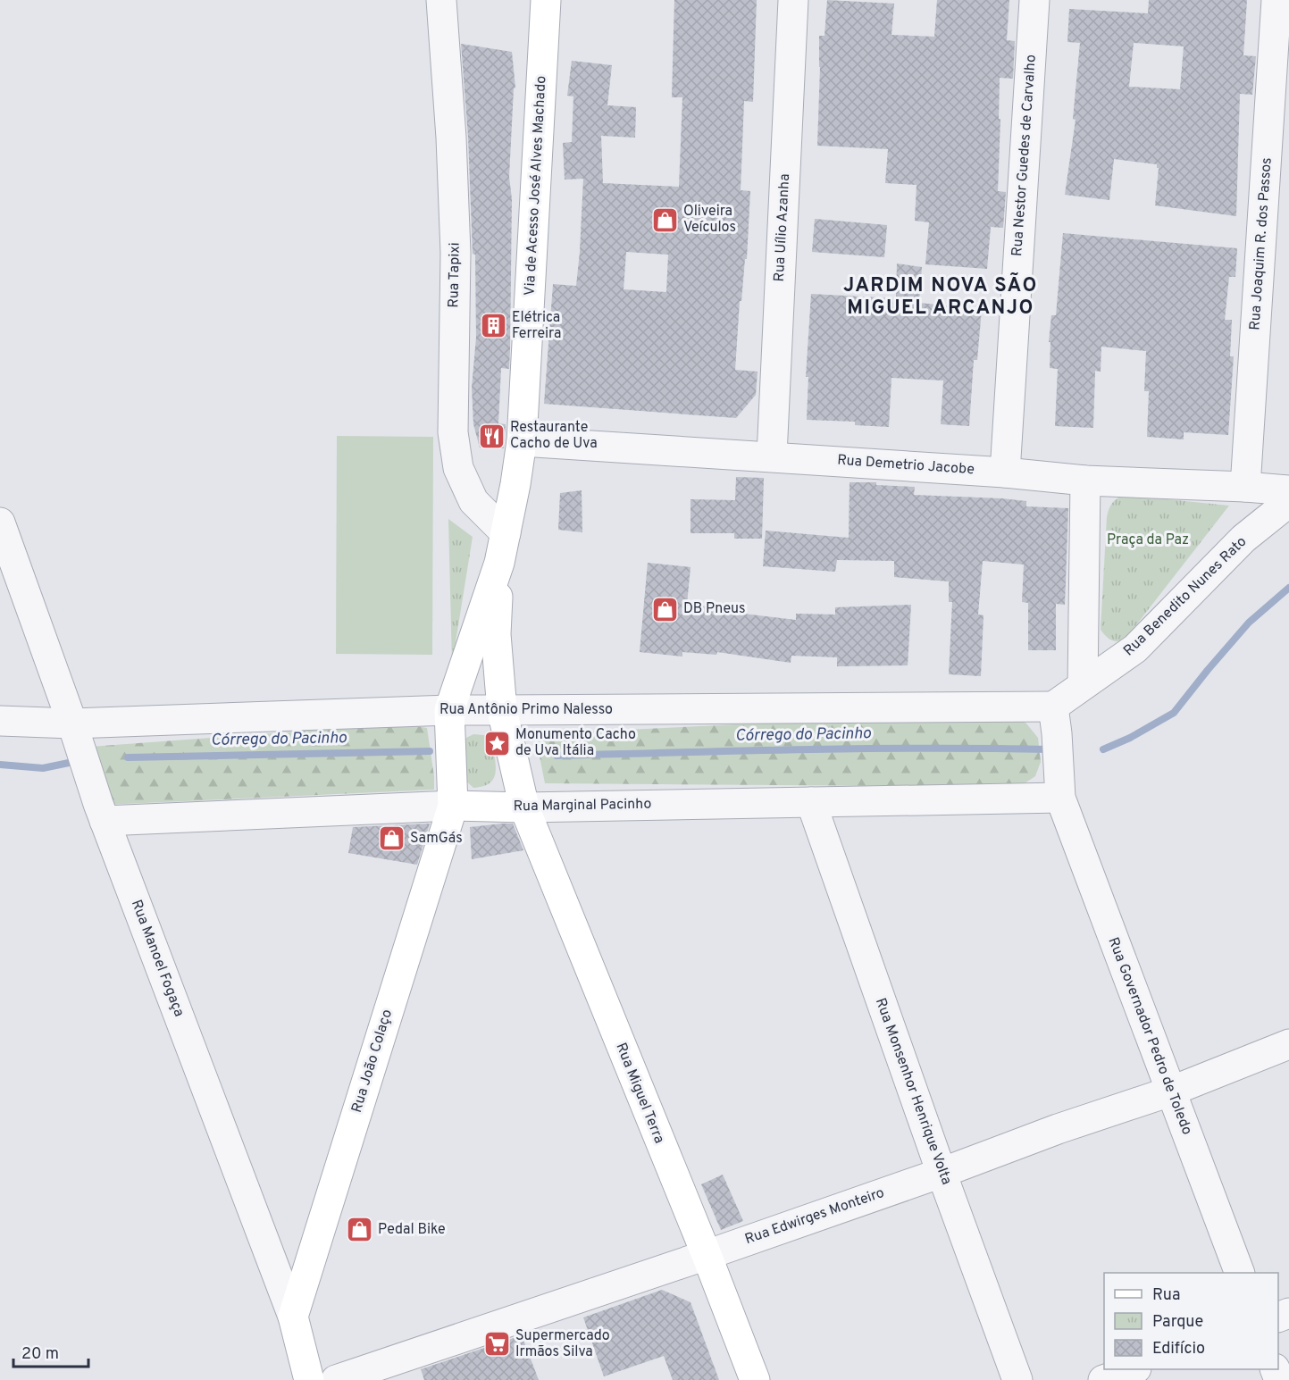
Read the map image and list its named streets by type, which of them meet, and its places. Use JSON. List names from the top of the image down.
{
  "streets": {
    "main road": [
      "Via de Acesso José Alves Machado",
      "Rua Marginal Pacinho",
      "Rua Manoel Fogaça",
      "Rua João Colaço",
      "Rua Miguel Terra"
    ],
    "street": [
      "Rua Nestor Guedes de Carvalho",
      "Rua Uílio Azanha",
      "Rua Joaquim R. dos Passos",
      "Rua Tapixi",
      "Rua Demetrio Jacobe",
      "Rua Benedito Nunes Rato",
      "Rua Antônio Primo Nalesso",
      "Rua Governador Pedro de Toledo",
      "Rua Monsenhor Henrique Volta",
      "Rua Edwirges Monteiro"
    ]
  },
  "crossings": [
    ["Rua Nestor Guedes de Carvalho", "Rua Demetrio Jacobe"],
    ["Via de Acesso José Alves Machado", "Rua Tapixi"],
    ["Via de Acesso José Alves Machado", "Rua Demetrio Jacobe"],
    ["Via de Acesso José Alves Machado", "Rua Miguel Terra"],
    ["Rua Uílio Azanha", "Rua Demetrio Jacobe"],
    ["Rua Joaquim R. dos Passos", "Rua Demetrio Jacobe"],
    ["Rua Benedito Nunes Rato", "Rua Antônio Primo Nalesso"],
    ["Rua Benedito Nunes Rato", "Rua Governador Pedro de Toledo"],
    ["Rua Antônio Primo Nalesso", "Rua Manoel Fogaça"],
    ["Rua Antônio Primo Nalesso", "Rua Governador Pedro de Toledo"],
    ["Rua Antônio Primo Nalesso", "Rua João Colaço"],
    ["Rua Antônio Primo Nalesso", "Rua Miguel Terra"],
    ["Rua Marginal Pacinho", "Rua Manoel Fogaça"],
    ["Rua Marginal Pacinho", "Rua Governador Pedro de Toledo"],
    ["Rua Marginal Pacinho", "Rua João Colaço"],
    ["Rua Marginal Pacinho", "Rua Monsenhor Henrique Volta"],
    ["Rua Marginal Pacinho", "Rua Miguel Terra"],
    ["Rua Manoel Fogaça", "Rua João Colaço"],
    ["Rua Governador Pedro de Toledo", "Rua Edwirges Monteiro"],
    ["Rua Monsenhor Henrique Volta", "Rua Edwirges Monteiro"],
    ["Rua Miguel Terra", "Rua Edwirges Monteiro"]
  ],
  "districts": ["JARDIM NOVA SÃO MIGUEL ARCANJO"],
  "water": ["Córrego do Pacinho"],
  "parks": ["Praça da Paz"],
  "places": {
    "shop": [
      "Oliveira Veículos",
      "DB Pneus",
      "SamGás",
      "Pedal Bike"
    ],
    "building": ["Elétrica Ferreira"],
    "restaurant": ["Restaurante Cacho de Uva"],
    "place": ["Monumento Cacho de Uva Itália"],
    "supermarket": ["Supermercado Irmãos Silva"]
  },
  "legend": ["Rua", "Parque", "Edifício"],
  "scale_bar": "20 m"
}
